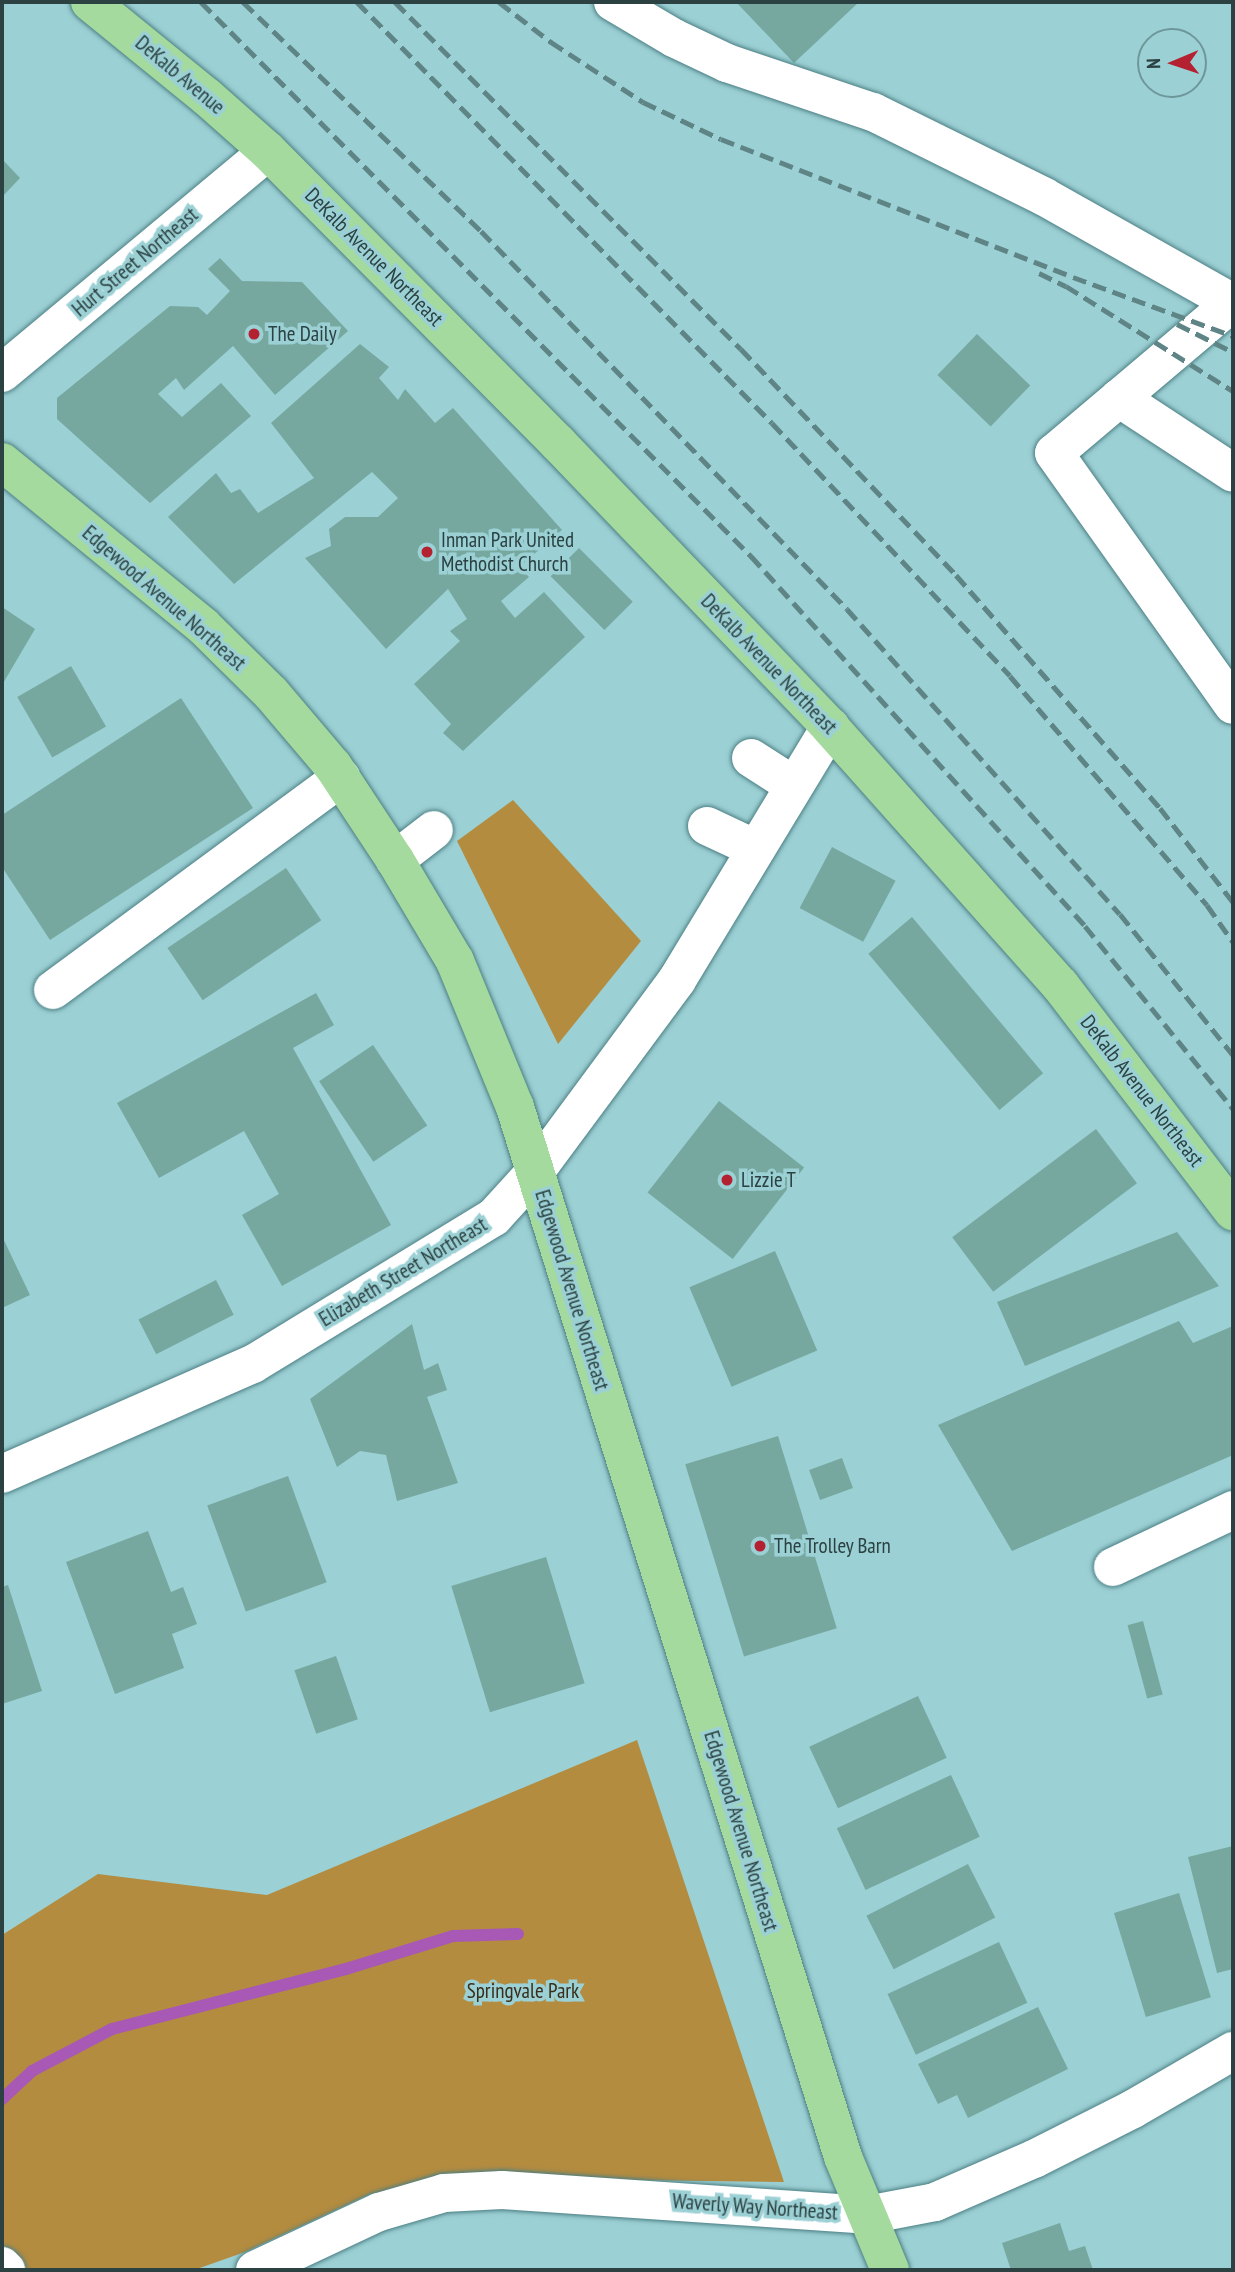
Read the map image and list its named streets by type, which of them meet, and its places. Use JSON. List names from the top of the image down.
{
  "streets": {
    "main road": ["DeKalb Avenue", "DeKalb Avenue Northeast", "Edgewood Avenue Northeast"],
    "street": ["Hurt Street Northeast", "Elizabeth Street Northeast", "Waverly Way Northeast"]
  },
  "crossings": [
    ["DeKalb Avenue", "DeKalb Avenue Northeast"],
    ["DeKalb Avenue", "Hurt Street Northeast"],
    ["DeKalb Avenue Northeast", "Hurt Street Northeast"],
    ["DeKalb Avenue Northeast", "Elizabeth Street Northeast"],
    ["Edgewood Avenue Northeast", "Elizabeth Street Northeast"],
    ["Edgewood Avenue Northeast", "Waverly Way Northeast"]
  ],
  "parks": ["Springvale Park"],
  "places": [
    "The Daily",
    "Inman Park United Methodist Church",
    "Lizzie T",
    "The Trolley Barn"
  ],
  "north": "left"
}
